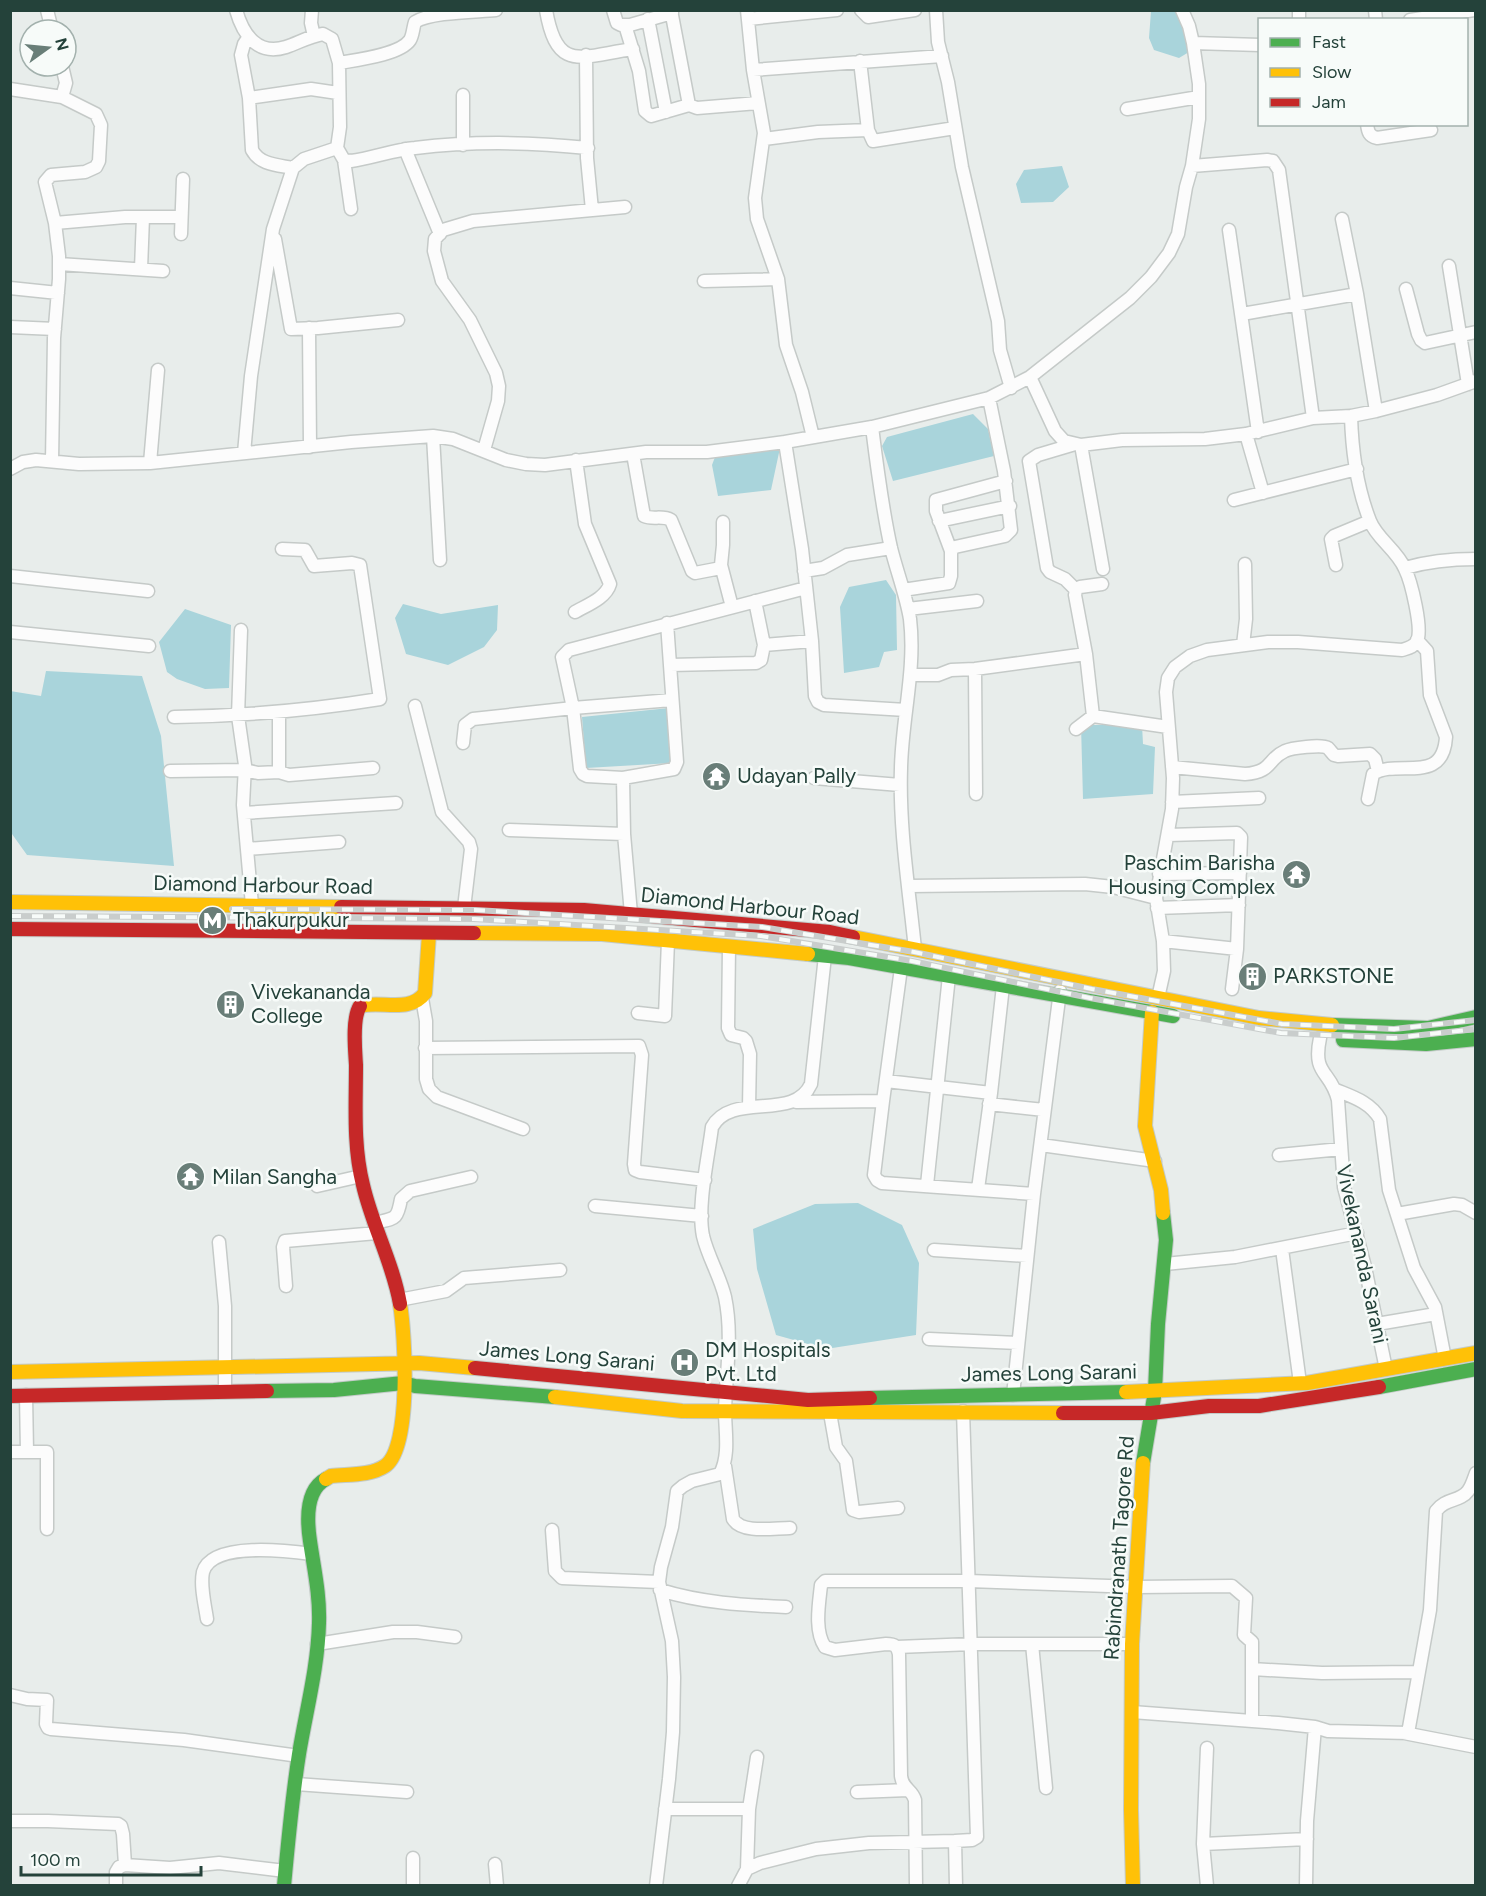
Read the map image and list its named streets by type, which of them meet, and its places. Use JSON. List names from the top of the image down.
{
  "streets": {
    "main road": ["Diamond Harbour Road", "James Long Sarani", "Rabindranath Tagore Rd"],
    "street": ["Vivekananda Sarani"]
  },
  "crossings": [
    ["Diamond Harbour Road", "Rabindranath Tagore Rd"],
    ["Vivekananda Sarani", "James Long Sarani"],
    ["James Long Sarani", "Rabindranath Tagore Rd"]
  ],
  "places": {
    "temple": ["Udayan Pally", "Paschim Barisha Housing Complex", "Milan Sangha"],
    "metro station": ["Thakurpukur"],
    "building": ["PARKSTONE", "Vivekananda College"],
    "hospital": ["DM Hospitals Pvt. Ltd"]
  },
  "legend": ["Fast", "Slow", "Jam"],
  "scale_bar": "100 m",
  "north": "right"
}
